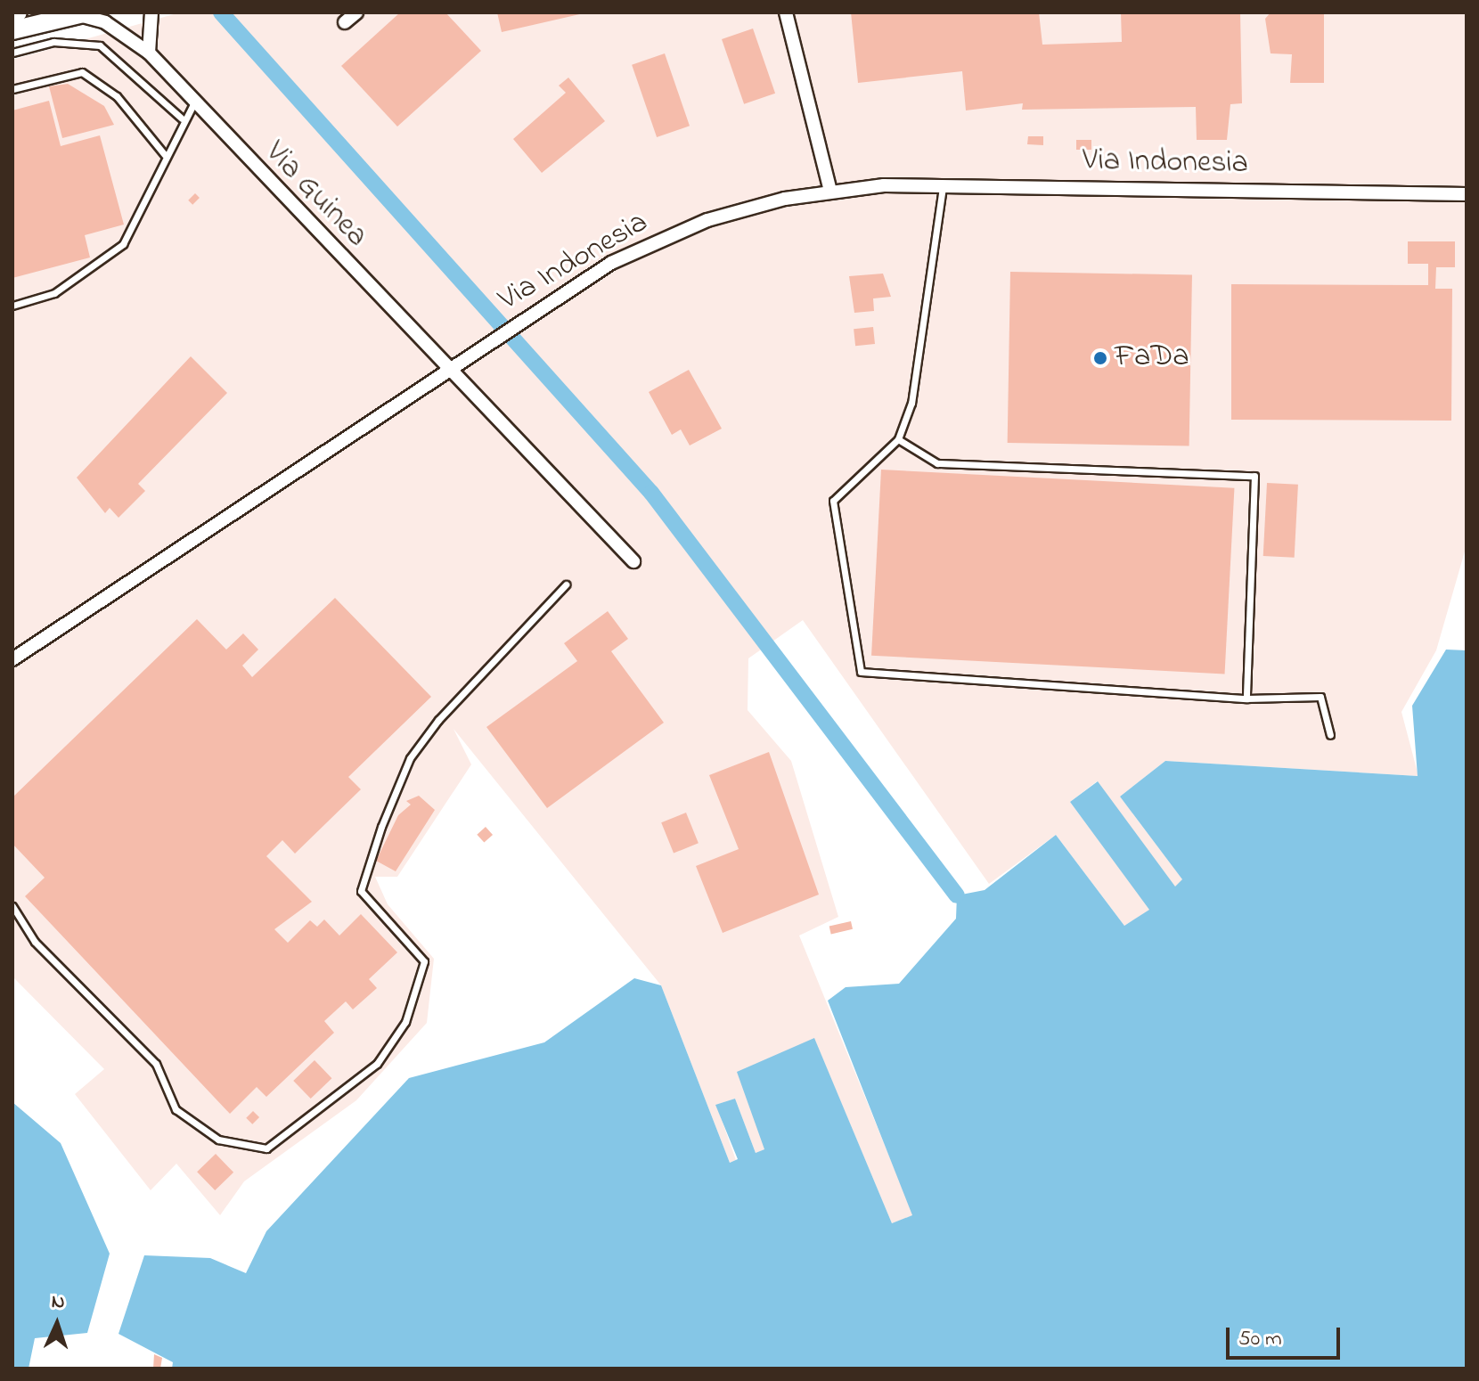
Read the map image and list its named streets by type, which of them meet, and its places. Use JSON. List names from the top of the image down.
{
  "streets": {
    "street": ["Via Indonesia", "Via Guinea"]
  },
  "crossings": [
    ["Via Indonesia", "Via Guinea"]
  ],
  "places": ["FaDa"],
  "scale_bar": "50 m",
  "north": "top"
}
